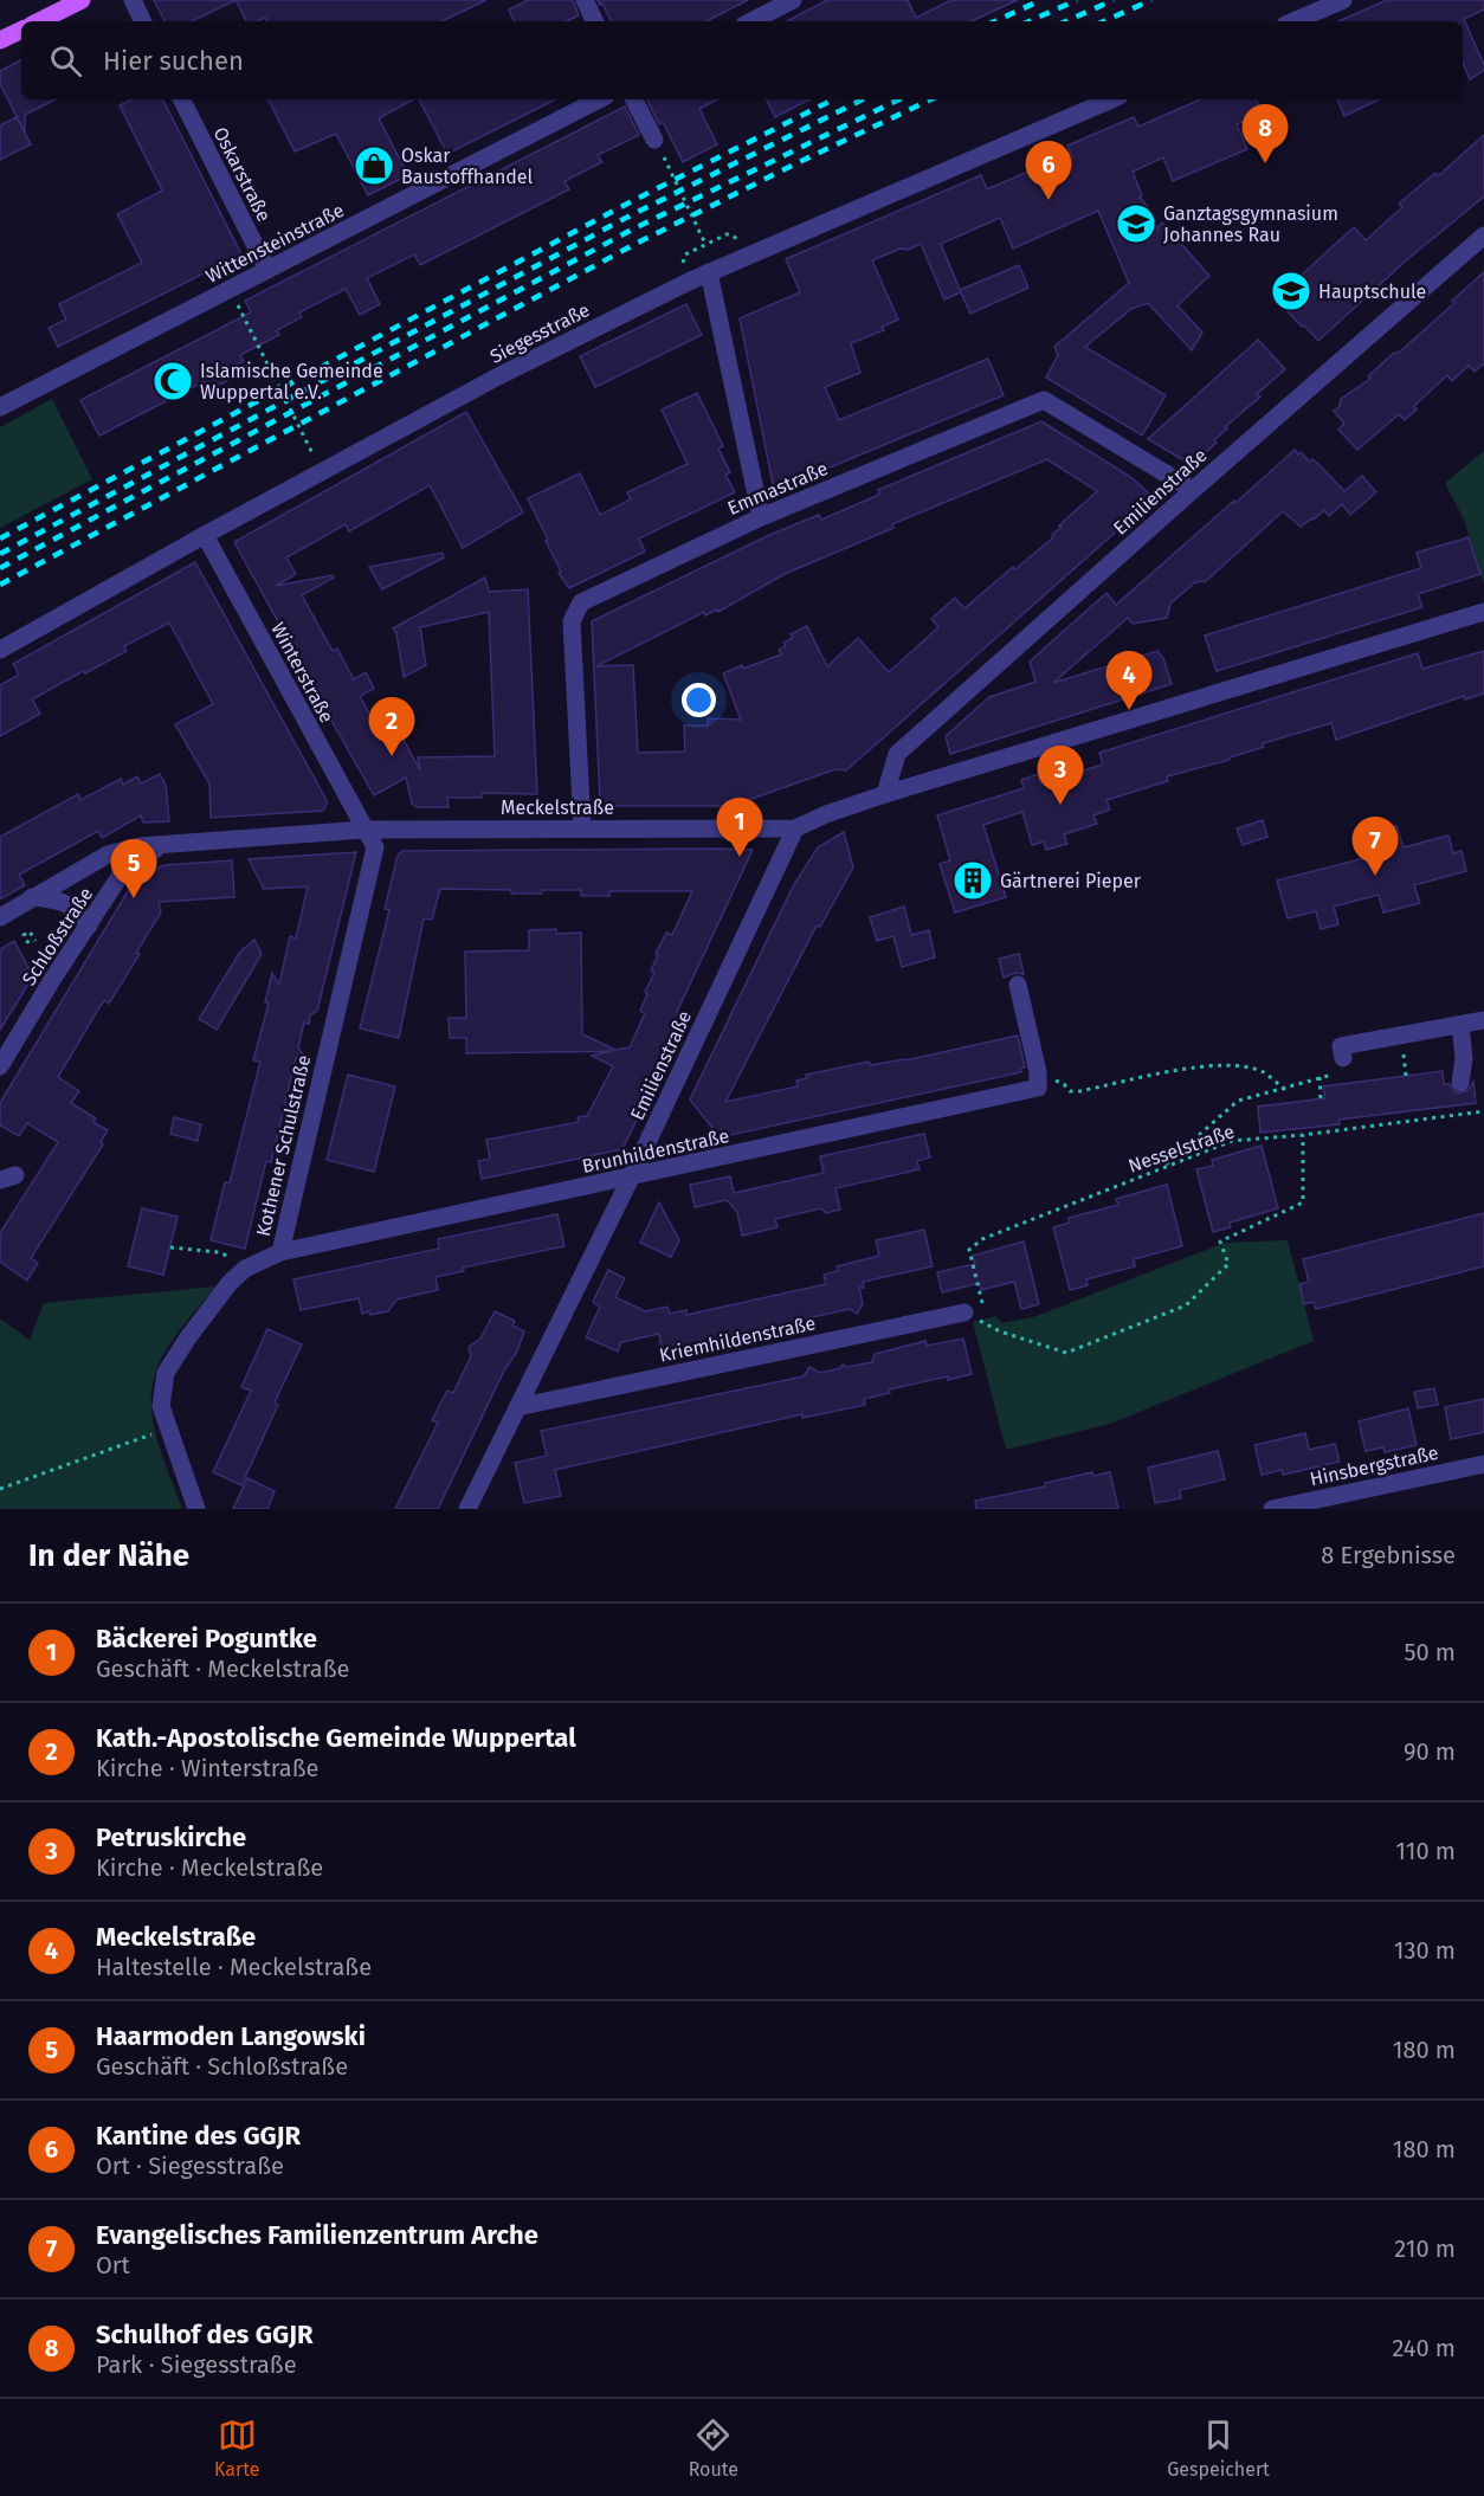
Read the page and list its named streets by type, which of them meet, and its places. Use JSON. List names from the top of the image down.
{
  "streets": {
    "street": [
      "Oskarstraße",
      "Wittensteinstraße",
      "Siegesstraße",
      "Emmastraße",
      "Emilienstraße",
      "Winterstraße",
      "Meckelstraße",
      "Schloßstraße",
      "Kothener Schulstraße",
      "Brunhildenstraße",
      "Kriemhildenstraße",
      "Hinsbergstraße"
    ],
    "path": ["Nesselstraße"]
  },
  "crossings": [
    ["Oskarstraße", "Wittensteinstraße"],
    ["Siegesstraße", "Winterstraße"],
    ["Emmastraße", "Emilienstraße"],
    ["Emmastraße", "Meckelstraße"],
    ["Emilienstraße", "Meckelstraße"],
    ["Emilienstraße", "Brunhildenstraße"],
    ["Emilienstraße", "Kriemhildenstraße"],
    ["Winterstraße", "Meckelstraße"],
    ["Winterstraße", "Kothener Schulstraße"],
    ["Meckelstraße", "Schloßstraße"],
    ["Meckelstraße", "Kothener Schulstraße"],
    ["Kothener Schulstraße", "Brunhildenstraße"],
    ["Nesselstraße", "Kriemhildenstraße"]
  ],
  "places": {
    "shop": ["Oskar Baustoffhandel"],
    "school or university": ["Ganztagsgymnasium Johannes Rau", "Hauptschule"],
    "mosque": ["Islamische Gemeinde Wuppertal e.V."],
    "building": ["Gärtnerei Pieper"]
  },
  "page": {
    "search": "Hier suchen",
    "pins": [
      "8",
      "6",
      "4",
      "2",
      "3",
      "1",
      "7",
      "5"
    ],
    "heading": ["In der Nähe", "8 Ergebnisse"],
    "list": [
      {
        "mark": "1",
        "name": "Bäckerei Poguntke",
        "note": "Geschäft · Meckelstraße",
        "value": "50 m"
      },
      {
        "mark": "2",
        "name": "Kath.-Apostolische Gemeinde Wuppertal",
        "note": "Kirche · Winterstraße",
        "value": "90 m"
      },
      {
        "mark": "3",
        "name": "Petruskirche",
        "note": "Kirche · Meckelstraße",
        "value": "110 m"
      },
      {
        "mark": "4",
        "name": "Meckelstraße",
        "note": "Haltestelle · Meckelstraße",
        "value": "130 m"
      },
      {
        "mark": "5",
        "name": "Haarmoden Langowski",
        "note": "Geschäft · Schloßstraße",
        "value": "180 m"
      },
      {
        "mark": "6",
        "name": "Kantine des GGJR",
        "note": "Ort · Siegesstraße",
        "value": "180 m"
      },
      {
        "mark": "7",
        "name": "Evangelisches Familienzentrum Arche",
        "note": "Ort",
        "value": "210 m"
      },
      {
        "mark": "8",
        "name": "Schulhof des GGJR",
        "note": "Park · Siegesstraße",
        "value": "240 m"
      }
    ],
    "nav": ["Karte", "Route", "Gespeichert"]
  }
}
